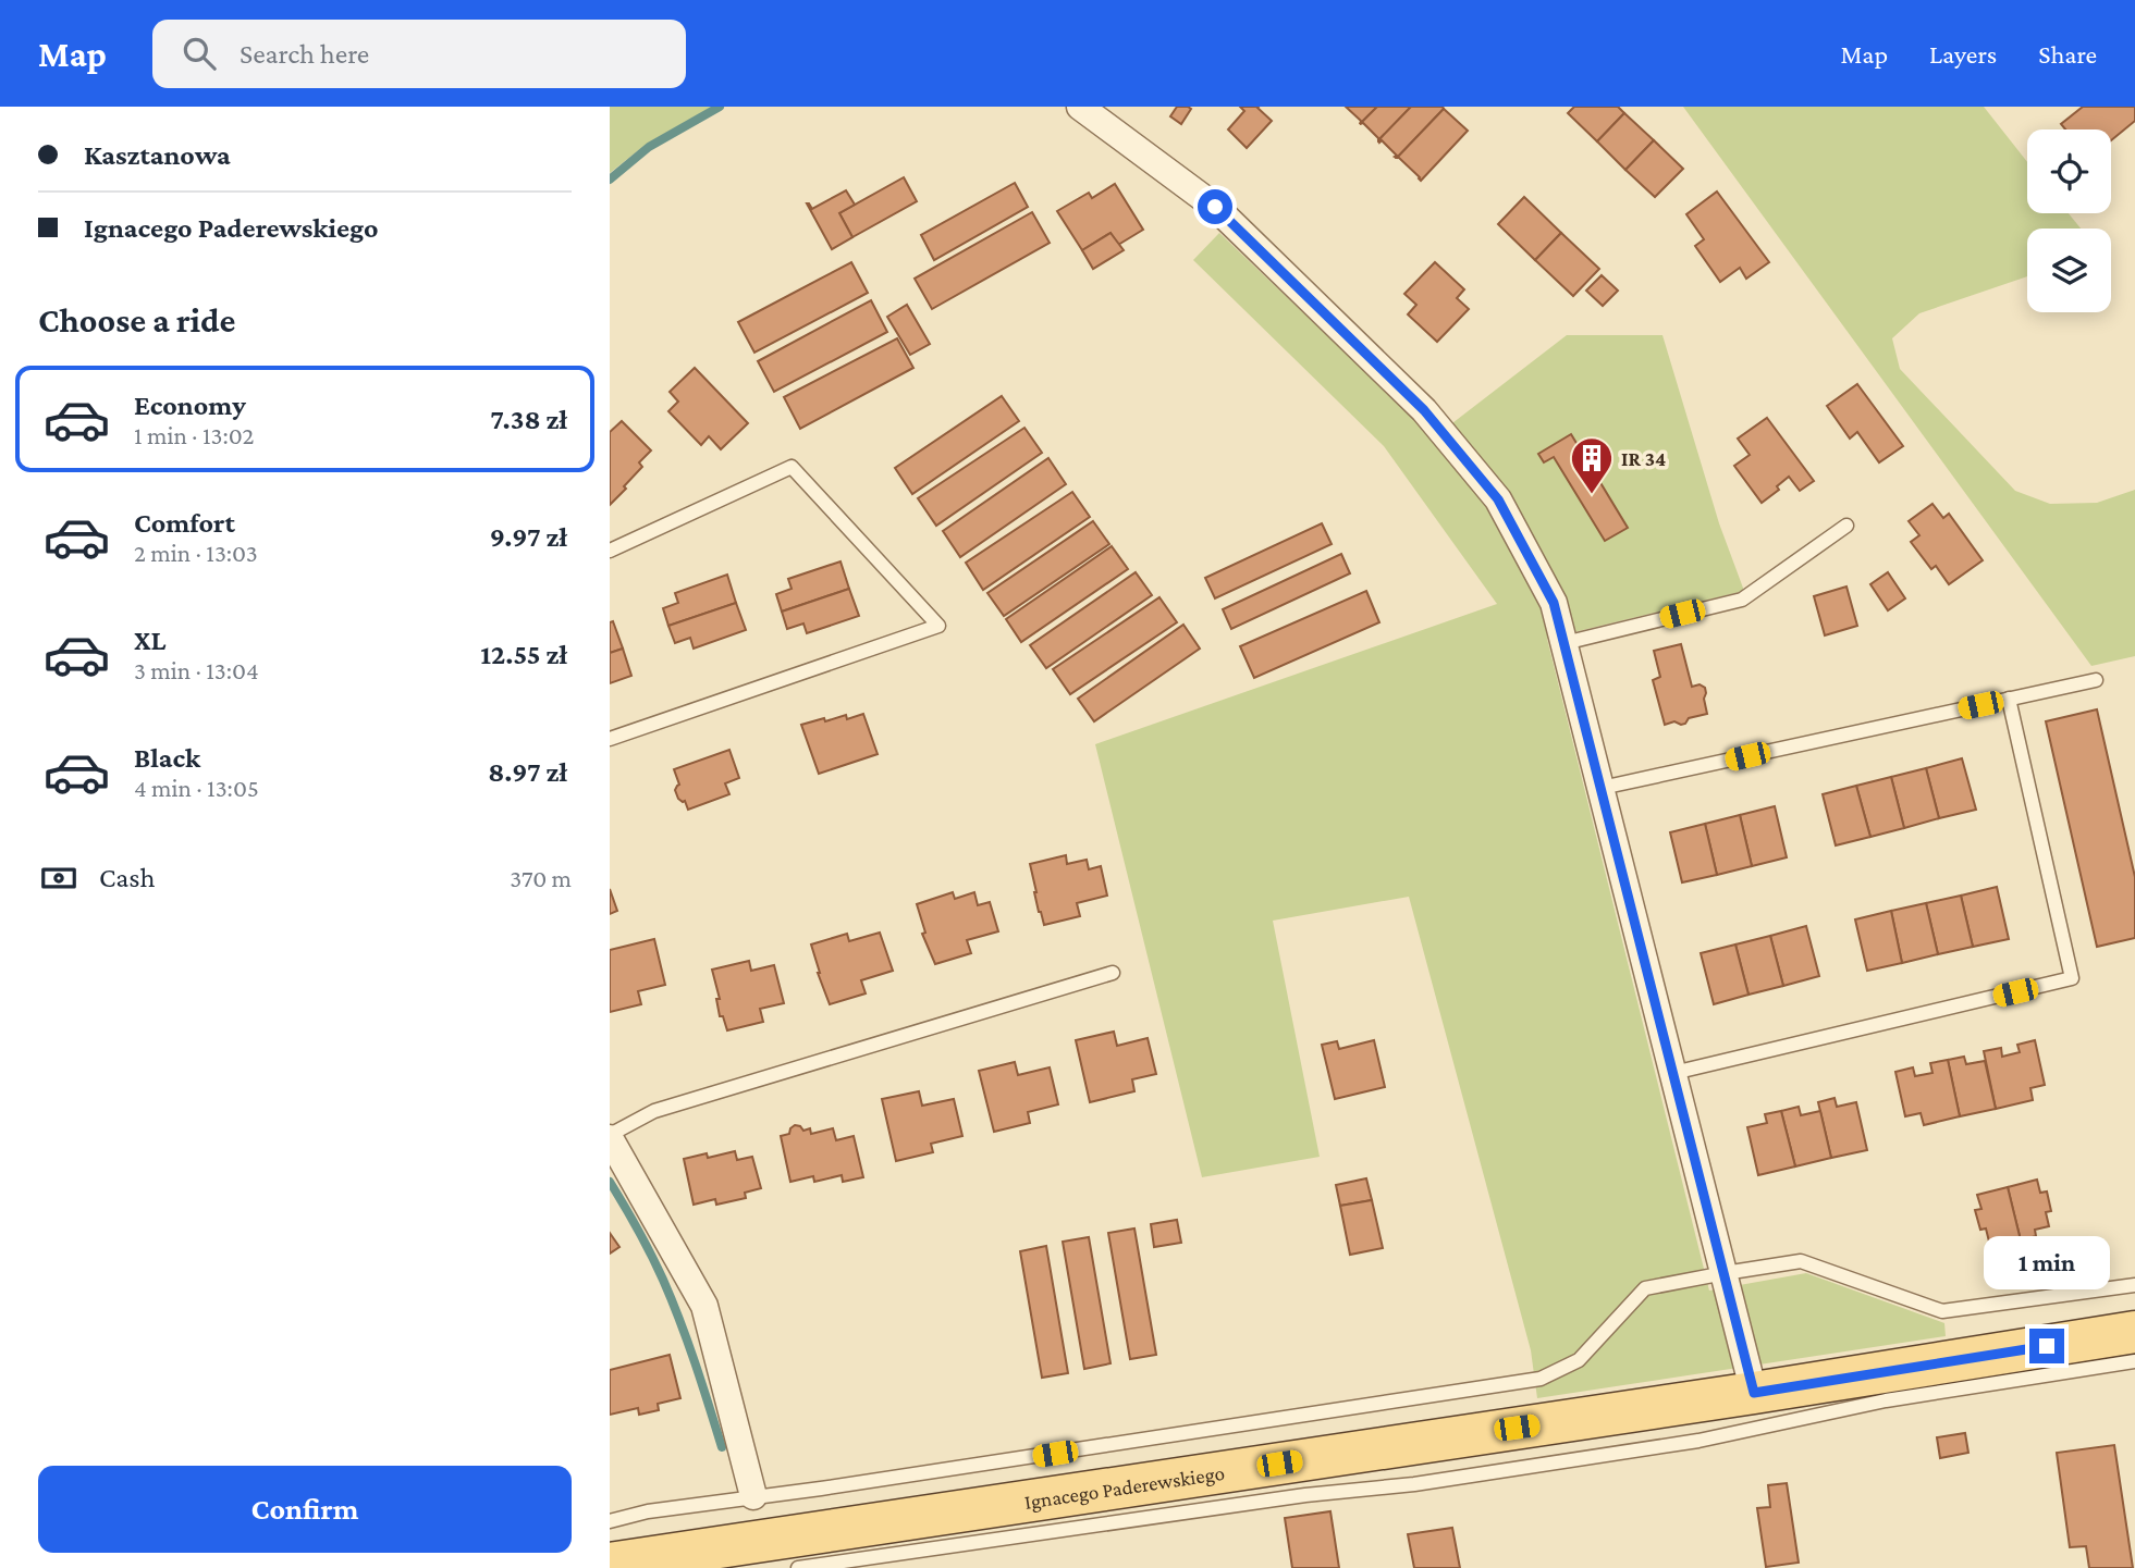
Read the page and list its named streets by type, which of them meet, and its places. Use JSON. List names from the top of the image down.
{
  "streets": {
    "main road": ["Ignacego Paderewskiego"]
  },
  "places": {
    "building": ["IR 34"]
  },
  "page": {
    "header": "Map",
    "search": "Search here",
    "nav": ["Map", "Layers", "Share"],
    "banner": ["Kasztanowa", "Ignacego Paderewskiego"],
    "heading": "Choose a ride",
    "list": [
      {
        "name": "Economy",
        "note": "1 min · 13:02",
        "value": "7.38 zł"
      },
      {
        "name": "Comfort",
        "note": "2 min · 13:03",
        "value": "9.97 zł"
      },
      {
        "name": "XL",
        "note": "3 min · 13:04",
        "value": "12.55 zł"
      },
      {
        "name": "Black",
        "note": "4 min · 13:05",
        "value": "8.97 zł"
      }
    ],
    "pay": ["Cash", "370 m"],
    "bubble": "1 min",
    "buttons": "Confirm"
  }
}
